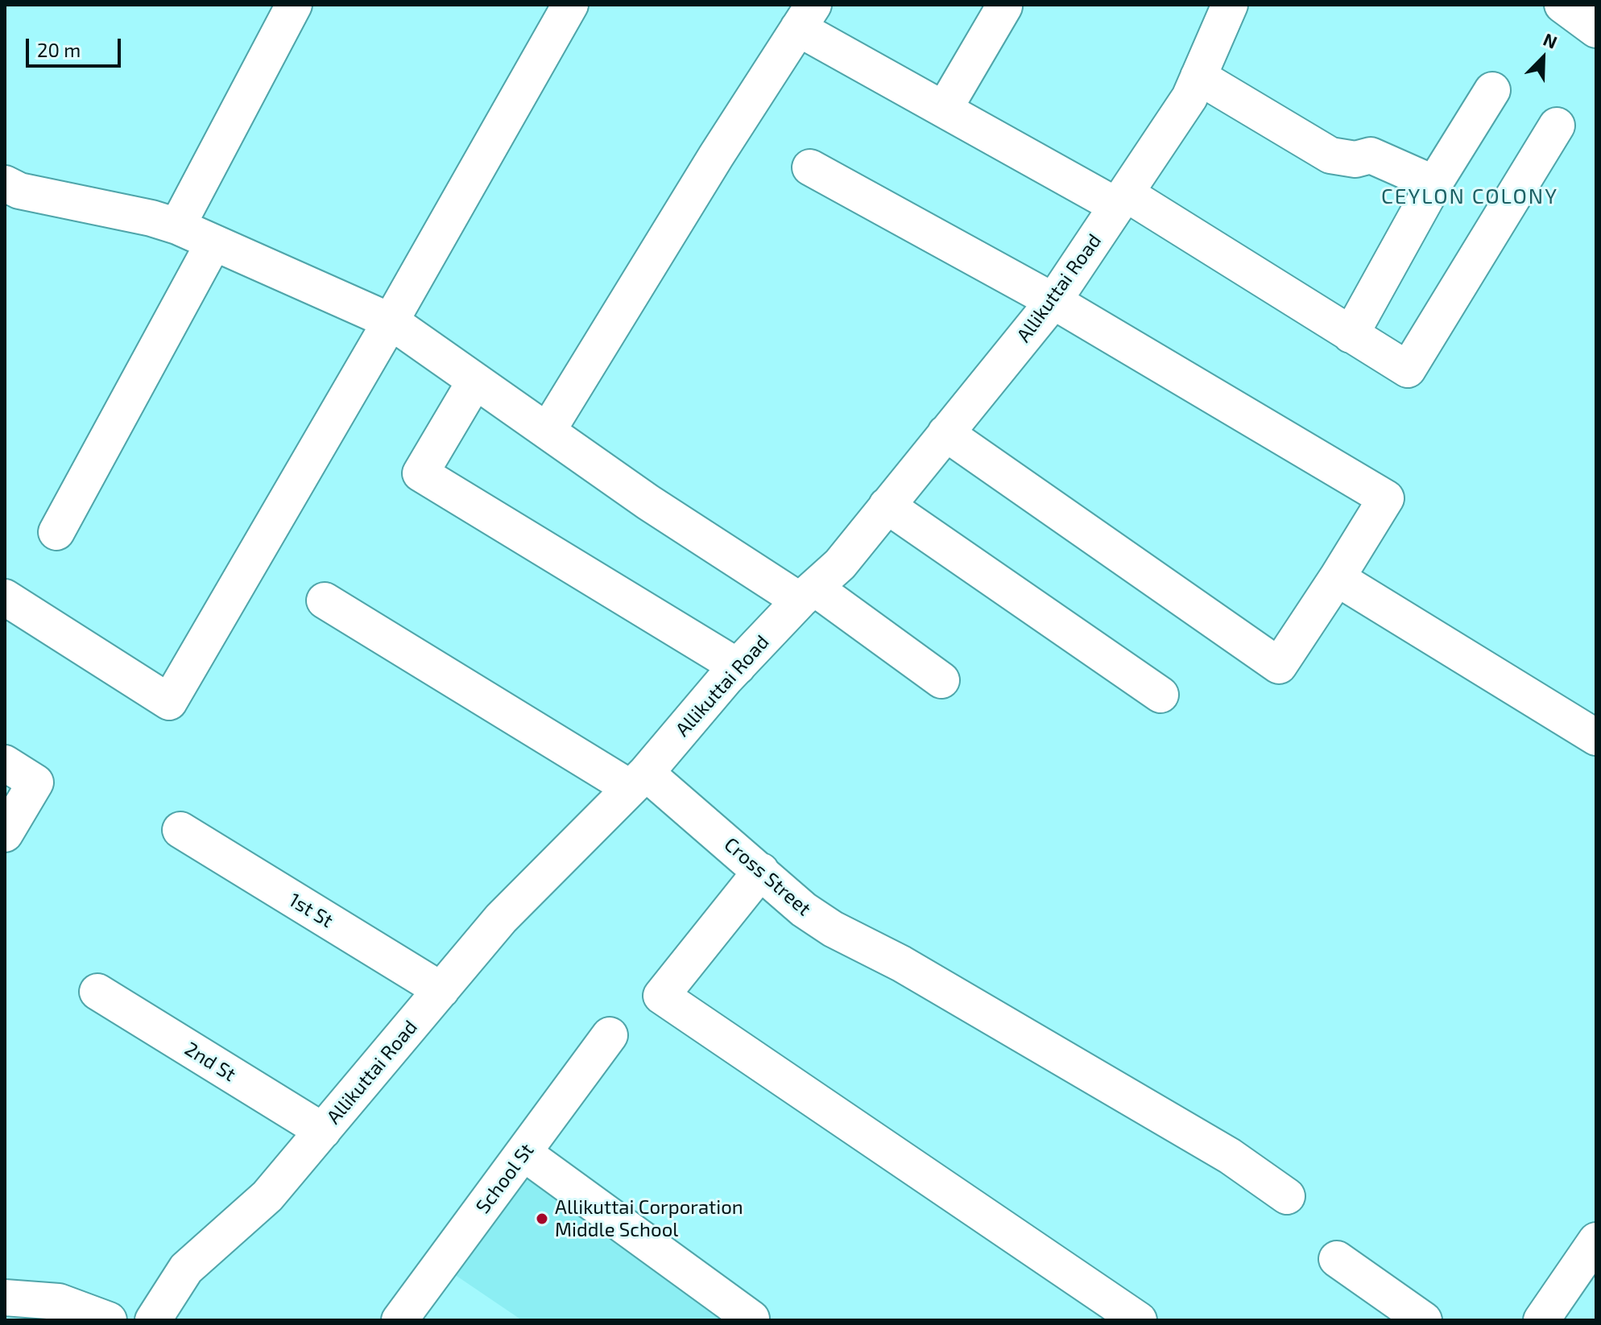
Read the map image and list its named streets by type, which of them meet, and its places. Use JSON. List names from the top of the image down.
{
  "streets": {
    "street": [
      "Allikuttai Road",
      "Cross Street",
      "1st St",
      "2nd St",
      "School St"
    ]
  },
  "crossings": [
    ["Allikuttai Road", "Cross Street"],
    ["Allikuttai Road", "1st St"],
    ["Allikuttai Road", "2nd St"]
  ],
  "districts": ["CEYLON COLONY"],
  "places": ["Allikuttai Corporation Middle School"],
  "scale_bar": "20 m",
  "north": "top right"
}
